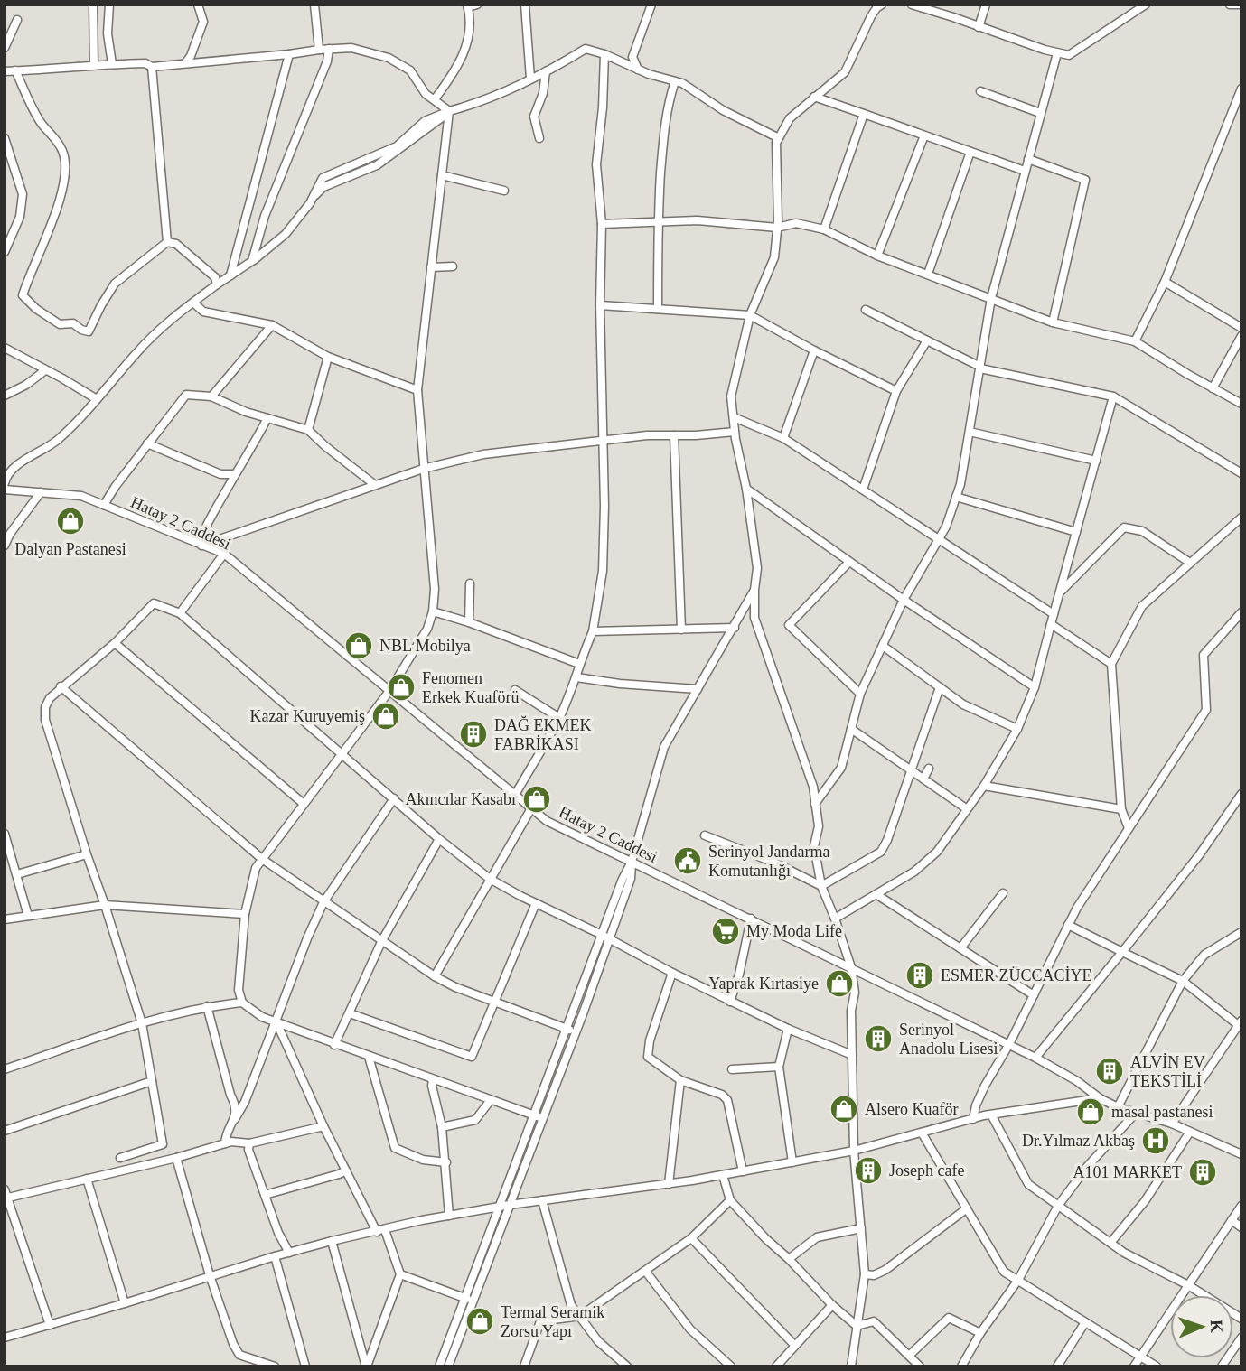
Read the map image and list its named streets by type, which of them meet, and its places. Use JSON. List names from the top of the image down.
{
  "streets": {
    "street": ["Hatay 2 Caddesi"]
  },
  "places": {
    "shop": [
      "Dalyan Pastanesi",
      "NBL Mobilya",
      "Fenomen Erkek Kuaförü",
      "Kazar Kuruyemiş",
      "Akıncılar Kasabı",
      "Yaprak Kırtasiye",
      "Alsero Kuaför",
      "masal pastanesi",
      "Termal Seramik Zorsu Yapı"
    ],
    "building": [
      "DAĞ EKMEK FABRİKASI",
      "ESMER ZÜCCACİYE",
      "Serinyol Anadolu Lisesi",
      "ALVİN EV TEKSTİLİ",
      "Joseph cafe",
      "A101 MARKET"
    ],
    "public building": ["Serinyol Jandarma Komutanlığı"],
    "supermarket": ["My Moda Life"],
    "hospital": ["Dr.Yılmaz Akbaş"]
  },
  "north": "right"
}
